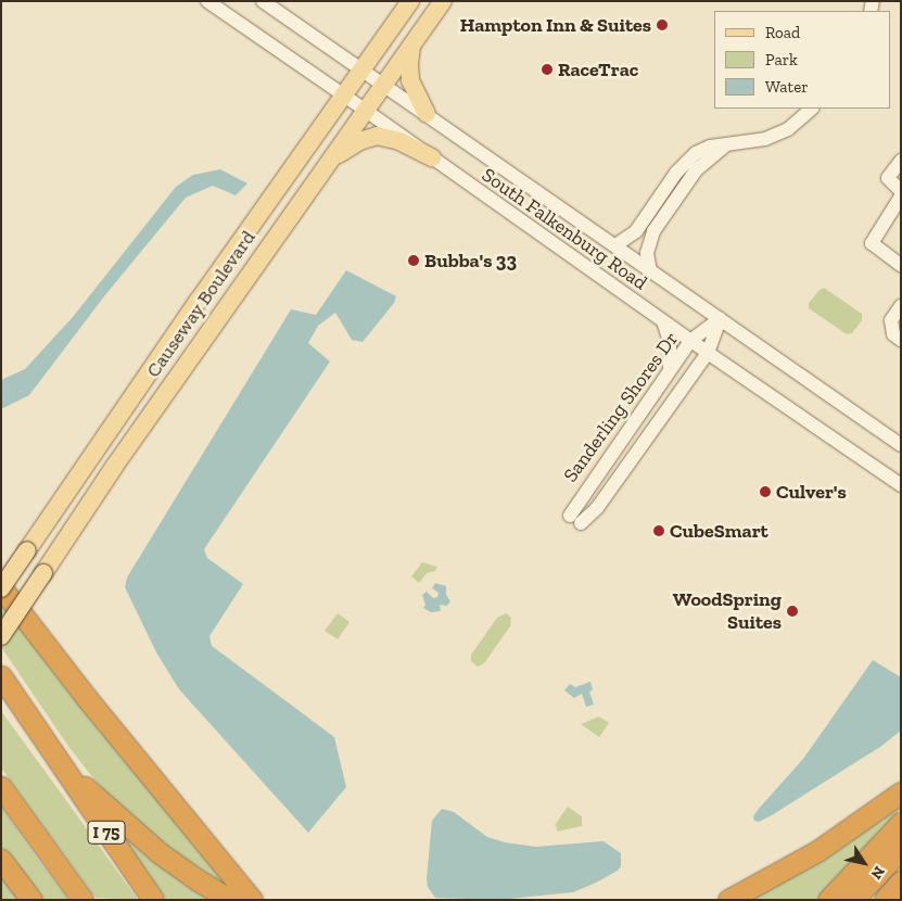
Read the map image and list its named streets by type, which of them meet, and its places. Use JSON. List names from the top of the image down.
{
  "streets": {
    "highway": ["I 75"],
    "main road": ["Causeway Boulevard"],
    "street": ["South Falkenburg Road", "Sanderling Shores Dr"]
  },
  "crossings": [
    ["South Falkenburg Road", "Causeway Boulevard"],
    ["South Falkenburg Road", "Sanderling Shores Dr"]
  ],
  "places": [
    "Hampton Inn & Suites",
    "RaceTrac",
    "Bubba's 33",
    "Culver's",
    "CubeSmart",
    "WoodSpring Suites"
  ],
  "legend": ["Road", "Park", "Water"],
  "north": "bottom right"
}
